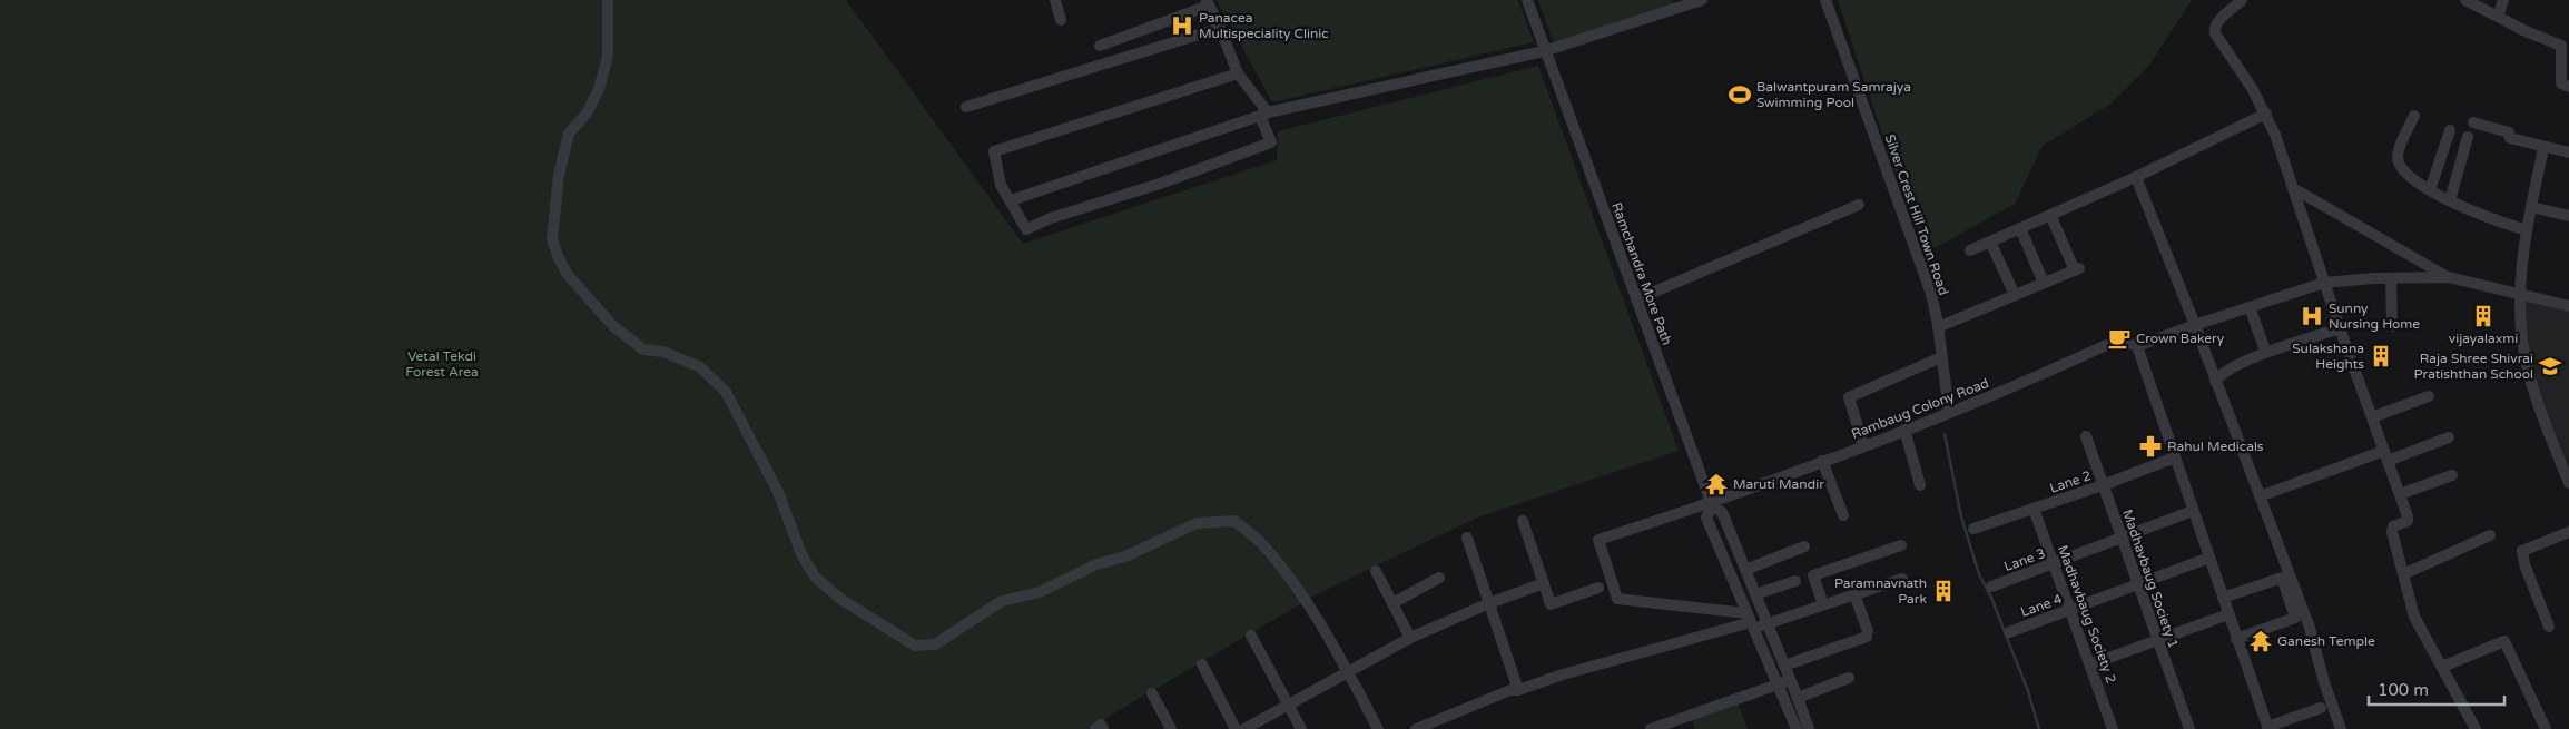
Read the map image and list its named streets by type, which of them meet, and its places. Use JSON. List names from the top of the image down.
{
  "streets": {
    "street": [
      "Silver Crest Hill Town Road",
      "Ramchandra More Path",
      "Rambaug Colony Road",
      "Lane 2",
      "Lane 3",
      "Madhavbaug Society 1",
      "Lane 4",
      "Madhavbaug Society 2"
    ]
  },
  "crossings": [
    ["Silver Crest Hill Town Road", "Rambaug Colony Road"],
    ["Ramchandra More Path", "Rambaug Colony Road"],
    ["Lane 2", "Madhavbaug Society 1"],
    ["Lane 2", "Madhavbaug Society 2"],
    ["Lane 3", "Madhavbaug Society 1"],
    ["Lane 3", "Madhavbaug Society 2"],
    ["Madhavbaug Society 1", "Lane 4"],
    ["Lane 4", "Madhavbaug Society 2"]
  ],
  "parks": ["Vetal Tekdi Forest Area"],
  "places": {
    "hospital": ["Panacea Multispeciality Clinic", "Sunny Nursing Home"],
    "sports": ["Balwantpuram Samrajya Swimming Pool"],
    "building": ["vijayalaxmi", "Sulakshana Heights", "Paramnavnath Park"],
    "cafe": ["Crown Bakery"],
    "school or university": ["Raja Shree Shivrai Pratishthan School"],
    "pharmacy": ["Rahul Medicals"],
    "temple": ["Maruti Mandir", "Ganesh Temple"]
  },
  "scale_bar": "100 m"
}
